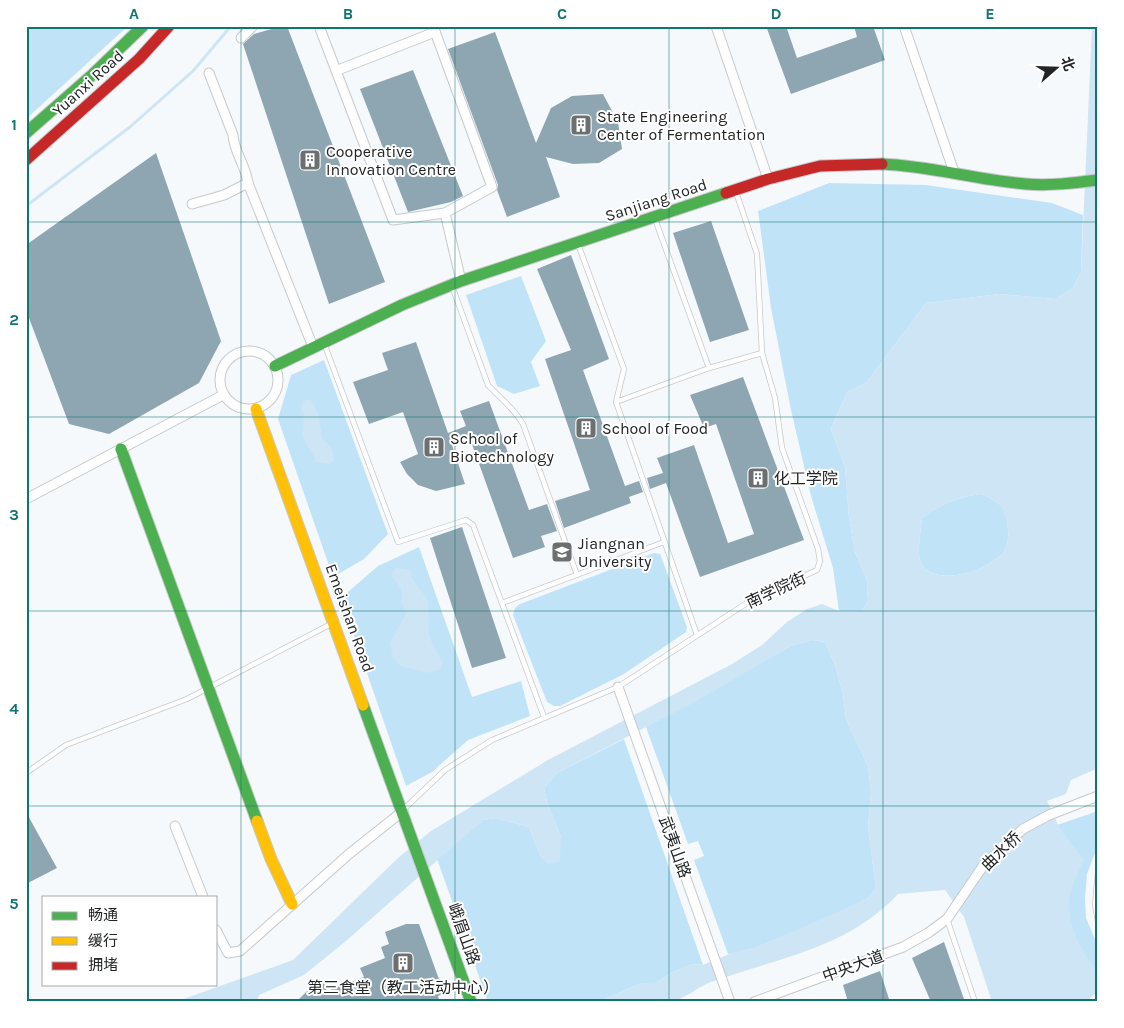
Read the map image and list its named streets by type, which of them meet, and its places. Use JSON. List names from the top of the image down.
{
  "streets": {
    "street": [
      "Yuanxi Road",
      "Sanjiang Road",
      "Emeishan Road",
      "武夷山路",
      "曲水桥",
      "峨眉山路",
      "中央大道"
    ],
    "lane": ["南学院街"]
  },
  "crossings": [
    ["Sanjiang Road", "南学院街"],
    ["Sanjiang Road", "Emeishan Road"],
    ["南学院街", "Emeishan Road"],
    ["南学院街", "武夷山路"],
    ["Emeishan Road", "峨眉山路"],
    ["曲水桥", "中央大道"]
  ],
  "places": {
    "building": [
      "State Engineering Center of Fermentation",
      "Cooperative Innovation Centre",
      "School of Food",
      "School of Biotechnology",
      "化工学院",
      "第三食堂（教工活动中心）"
    ],
    "school or university": ["Jiangnan University"]
  },
  "legend": ["畅通", "缓行", "拥堵"],
  "north": "right",
  "grid": {
    "columns": [
      "A",
      "B",
      "C",
      "D",
      "E"
    ],
    "rows": [
      "1",
      "2",
      "3",
      "4",
      "5"
    ]
  }
}
